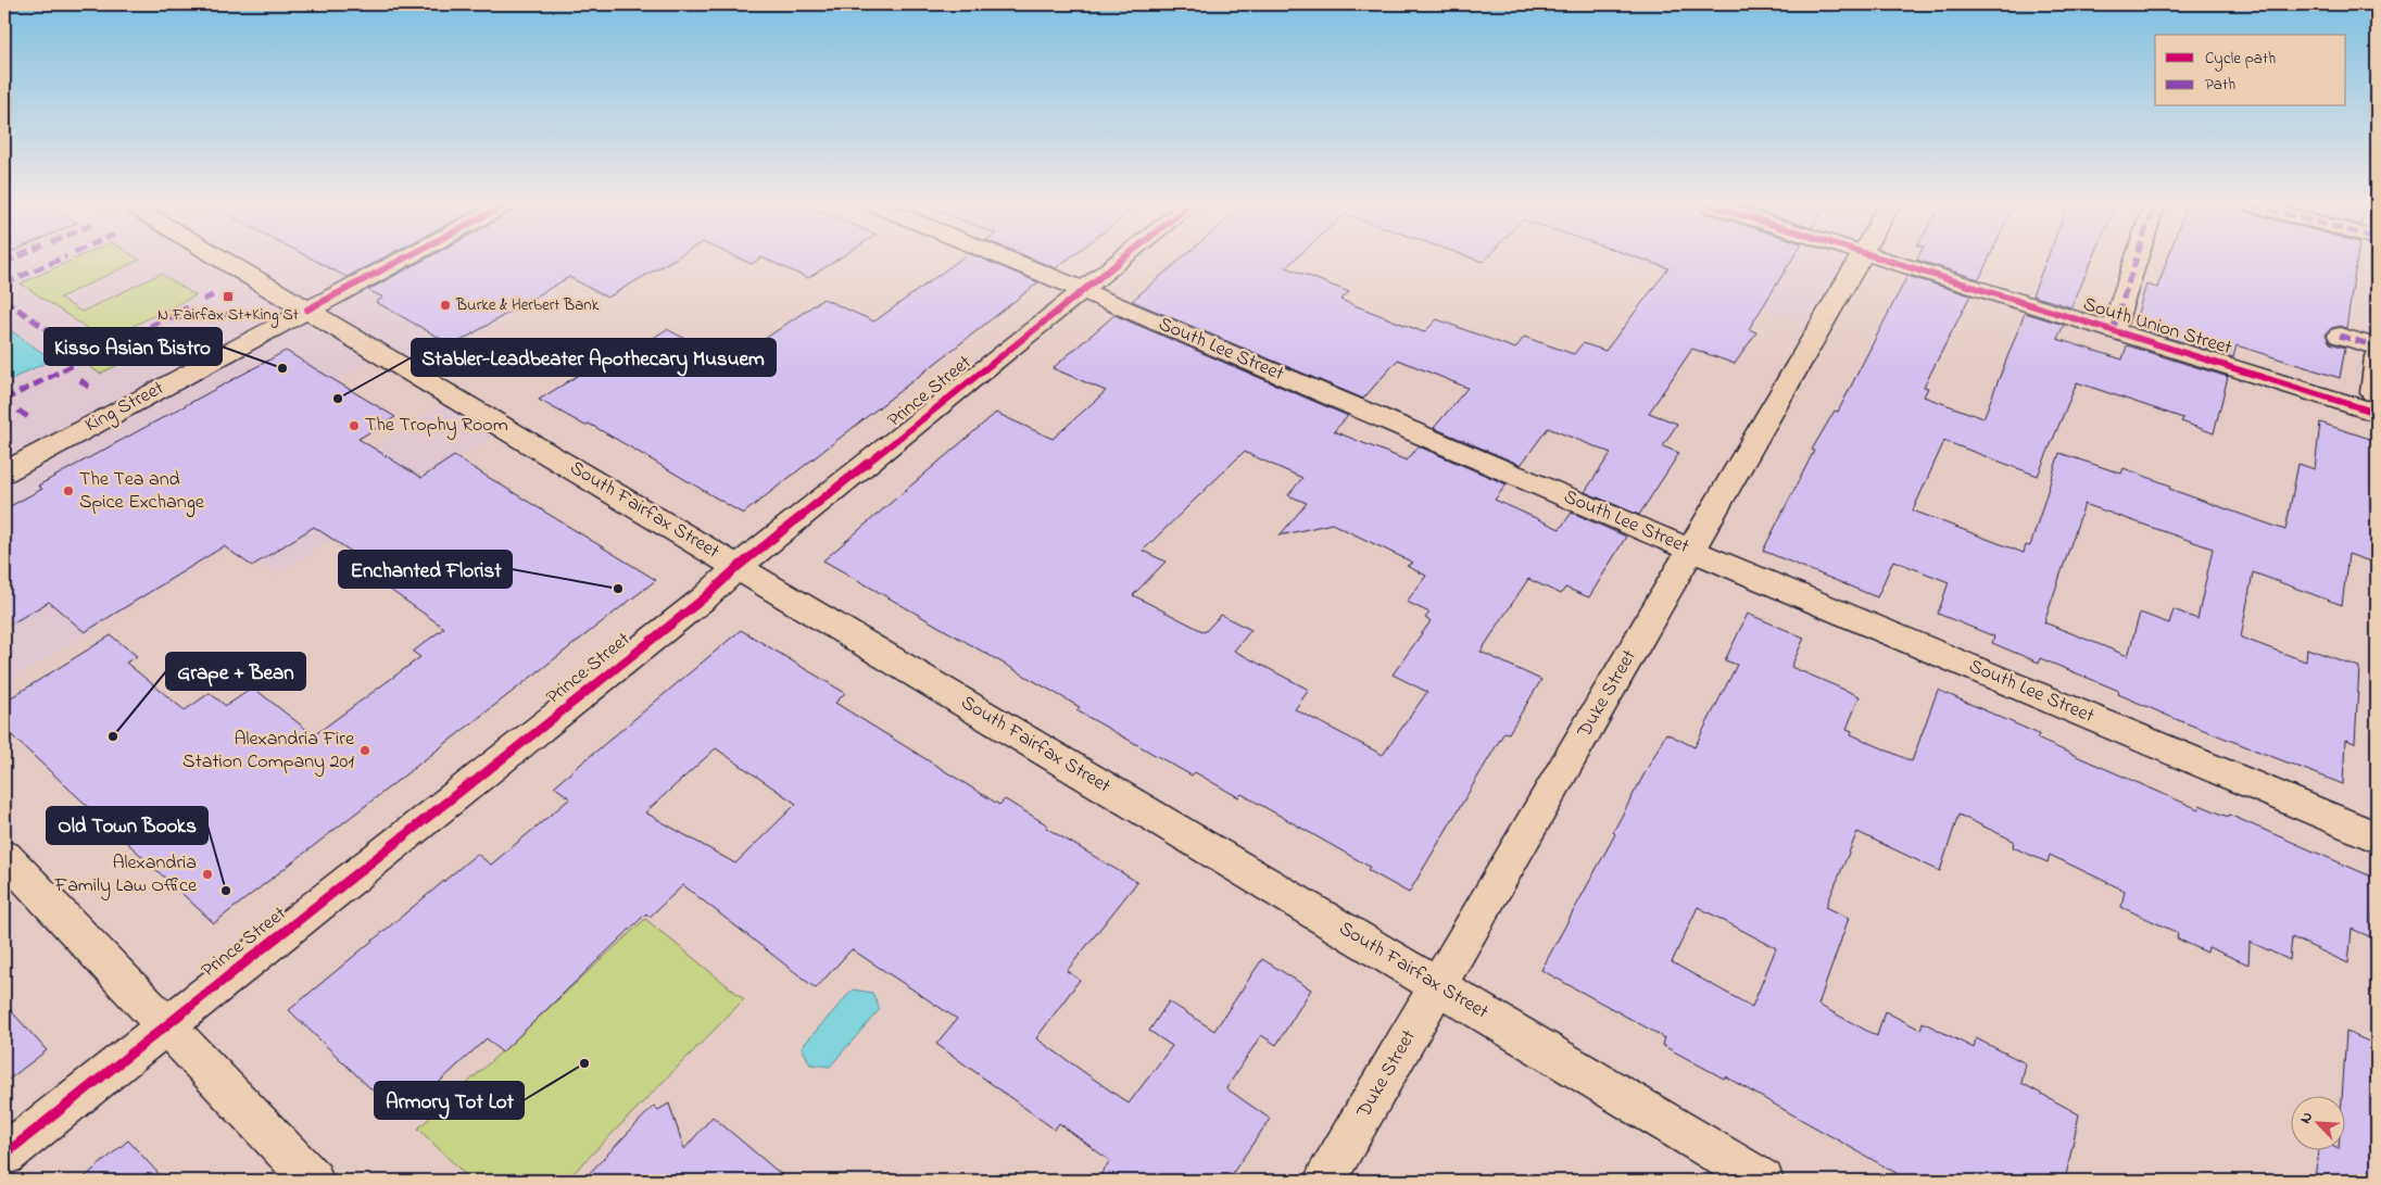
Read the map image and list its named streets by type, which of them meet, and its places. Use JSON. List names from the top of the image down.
{
  "streets": {
    "street": [
      "South Union Street",
      "South Lee Street",
      "Prince Street",
      "King Street",
      "South Fairfax Street",
      "Duke Street"
    ]
  },
  "crossings": [
    ["South Lee Street", "Prince Street"],
    ["South Lee Street", "Duke Street"],
    ["Prince Street", "South Fairfax Street"],
    ["King Street", "South Fairfax Street"],
    ["South Fairfax Street", "Duke Street"]
  ],
  "places": {
    "transit": ["N Fairfax St+King St"],
    "other": [
      "Burke & Herbert Bank",
      "Kisso Asian Bistro",
      "Stabler-Leadbeater Apothecary Musuem",
      "The Trophy Room",
      "The Tea and Spice Exchange",
      "Enchanted Florist",
      "Grape + Bean",
      "Alexandria Fire Station Company 201",
      "Alexandria Family Law Office",
      "Old Town Books",
      "Armory Tot Lot"
    ]
  },
  "legend": ["Cycle path", "Path"],
  "north": "top left"
}
